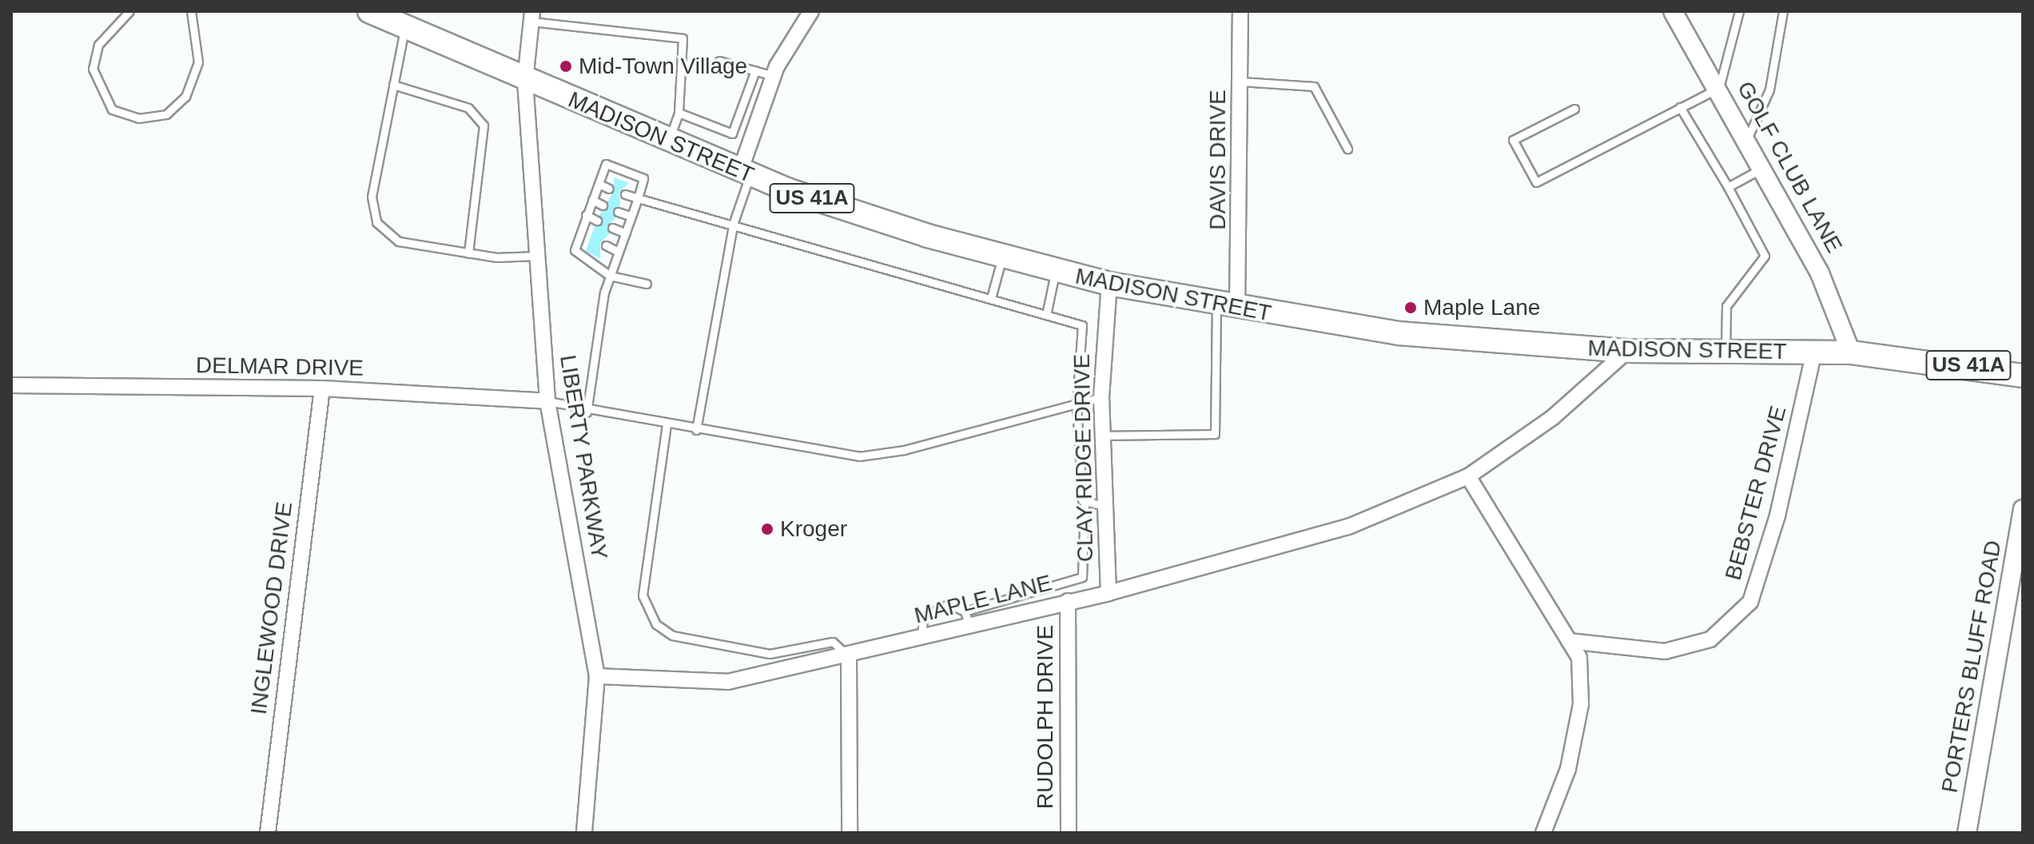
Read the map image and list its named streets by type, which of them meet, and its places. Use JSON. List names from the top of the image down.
{
  "streets": {
    "main road": ["MADISON STREET", "US 41A"],
    "street": [
      "DAVIS DRIVE",
      "GOLF CLUB LANE",
      "DELMAR DRIVE",
      "LIBERTY PARKWAY",
      "CLAY RIDGE DRIVE",
      "BEBSTER DRIVE",
      "MAPLE LANE",
      "INGLEWOOD DRIVE",
      "PORTERS BLUFF ROAD",
      "RUDOLPH DRIVE"
    ]
  },
  "crossings": [
    ["MADISON STREET", "DAVIS DRIVE"],
    ["MADISON STREET", "GOLF CLUB LANE"],
    ["MADISON STREET", "LIBERTY PARKWAY"],
    ["MADISON STREET", "CLAY RIDGE DRIVE"],
    ["MADISON STREET", "BEBSTER DRIVE"],
    ["MADISON STREET", "MAPLE LANE"],
    ["DELMAR DRIVE", "LIBERTY PARKWAY"],
    ["DELMAR DRIVE", "INGLEWOOD DRIVE"],
    ["LIBERTY PARKWAY", "MAPLE LANE"],
    ["CLAY RIDGE DRIVE", "MAPLE LANE"],
    ["MAPLE LANE", "RUDOLPH DRIVE"]
  ],
  "places": ["Mid-Town Village", "Maple Lane", "Kroger"]
}
